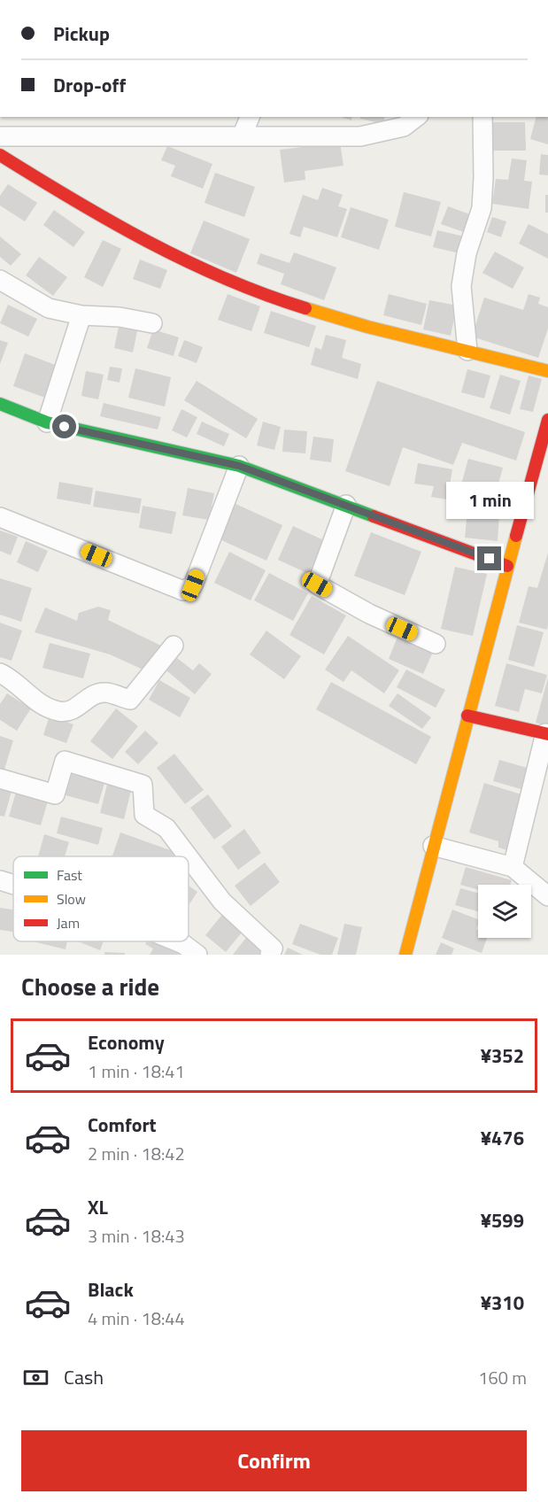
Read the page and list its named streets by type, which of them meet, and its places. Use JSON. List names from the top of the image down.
{
  "legend": ["Fast", "Slow", "Jam"],
  "page": {
    "banner": ["Pickup", "Drop-off"],
    "bubble": "1 min",
    "heading": "Choose a ride",
    "list": [
      {
        "name": "Economy",
        "note": "1 min · 18:41",
        "value": "¥352"
      },
      {
        "name": "Comfort",
        "note": "2 min · 18:42",
        "value": "¥476"
      },
      {
        "name": "XL",
        "note": "3 min · 18:43",
        "value": "¥599"
      },
      {
        "name": "Black",
        "note": "4 min · 18:44",
        "value": "¥310"
      }
    ],
    "pay": ["Cash", "160 m"],
    "buttons": "Confirm"
  }
}
